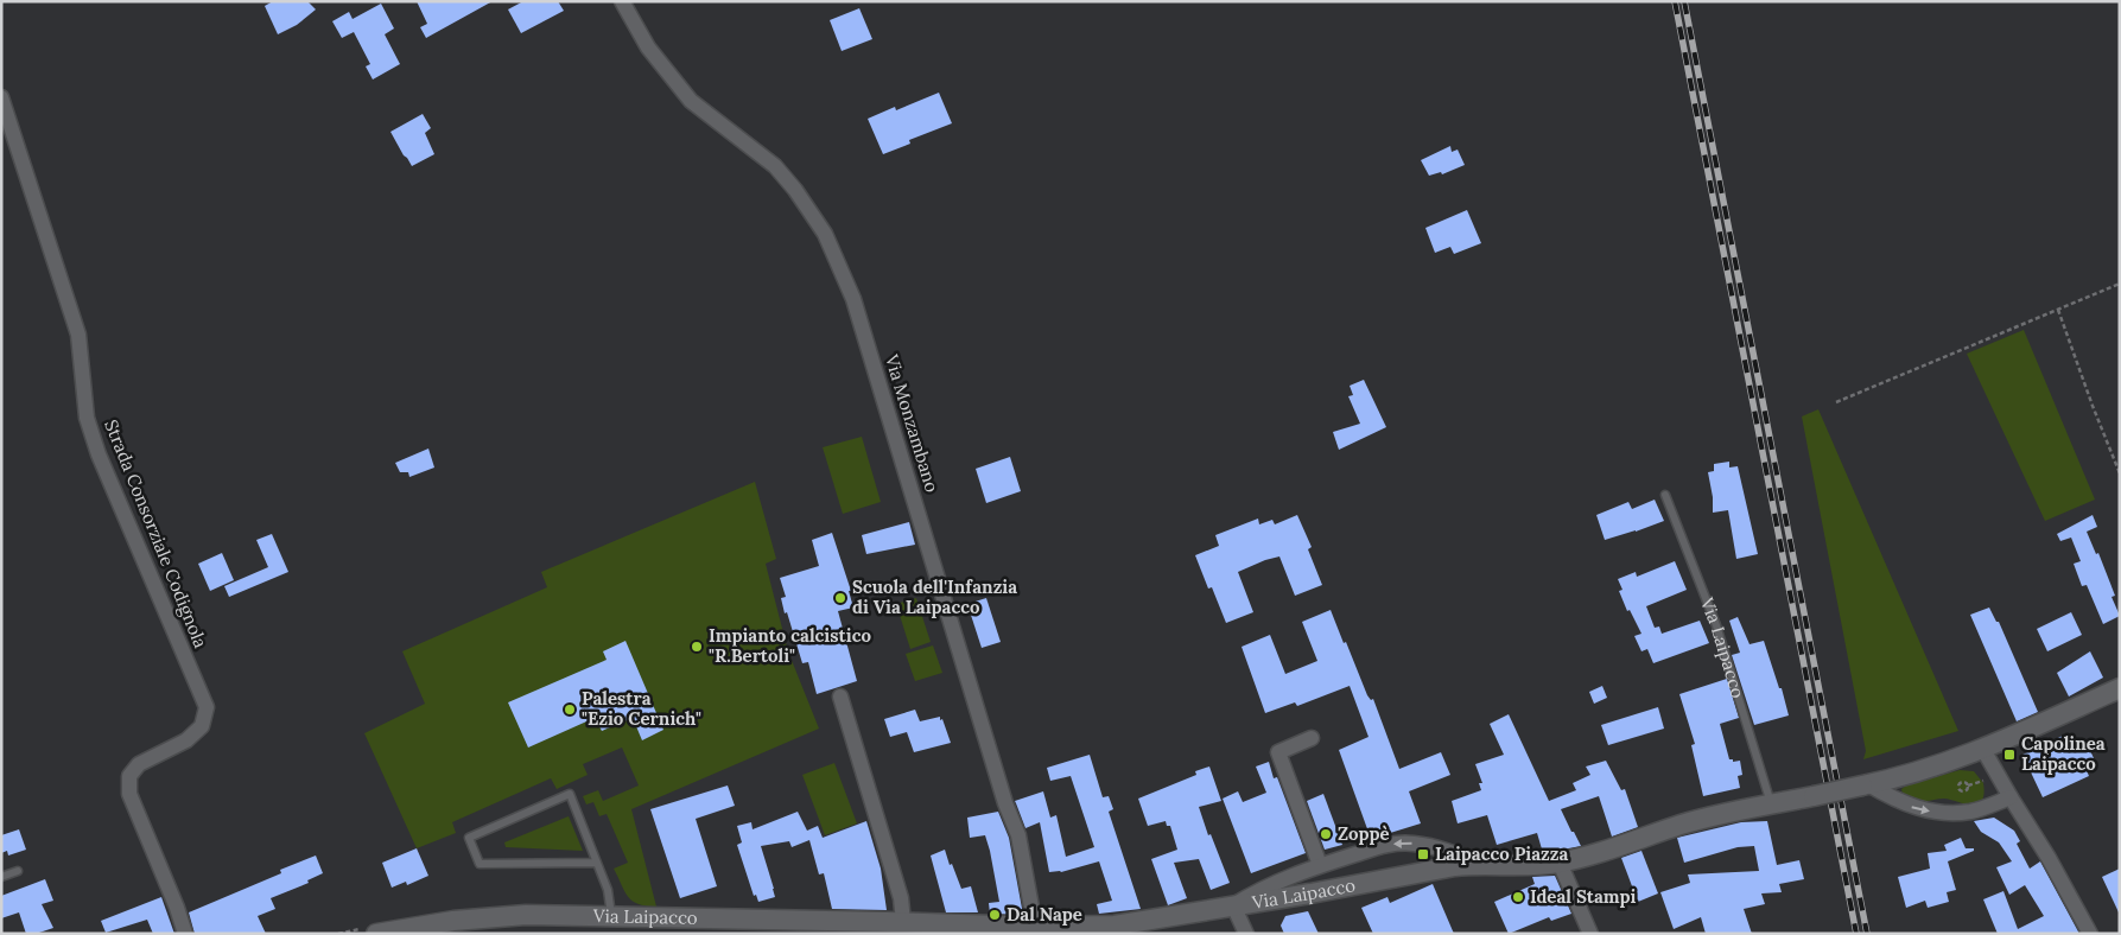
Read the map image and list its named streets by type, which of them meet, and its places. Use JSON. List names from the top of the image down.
{
  "streets": {
    "street": ["Via Monzambano", "Strada Consorziale Codignola", "Via Laipacco"]
  },
  "crossings": [
    ["Via Monzambano", "Via Laipacco"]
  ],
  "places": {
    "other": [
      "Scuola dell'Infanzia di Via Laipacco",
      "Impianto calcistico \"R.Bertoli\"",
      "Palestra \"Ezio Cernich\"",
      "Zoppè",
      "Ideal Stampi",
      "Dal Nape"
    ],
    "transit": ["Capolinea Laipacco", "Laipacco Piazza"]
  }
}
